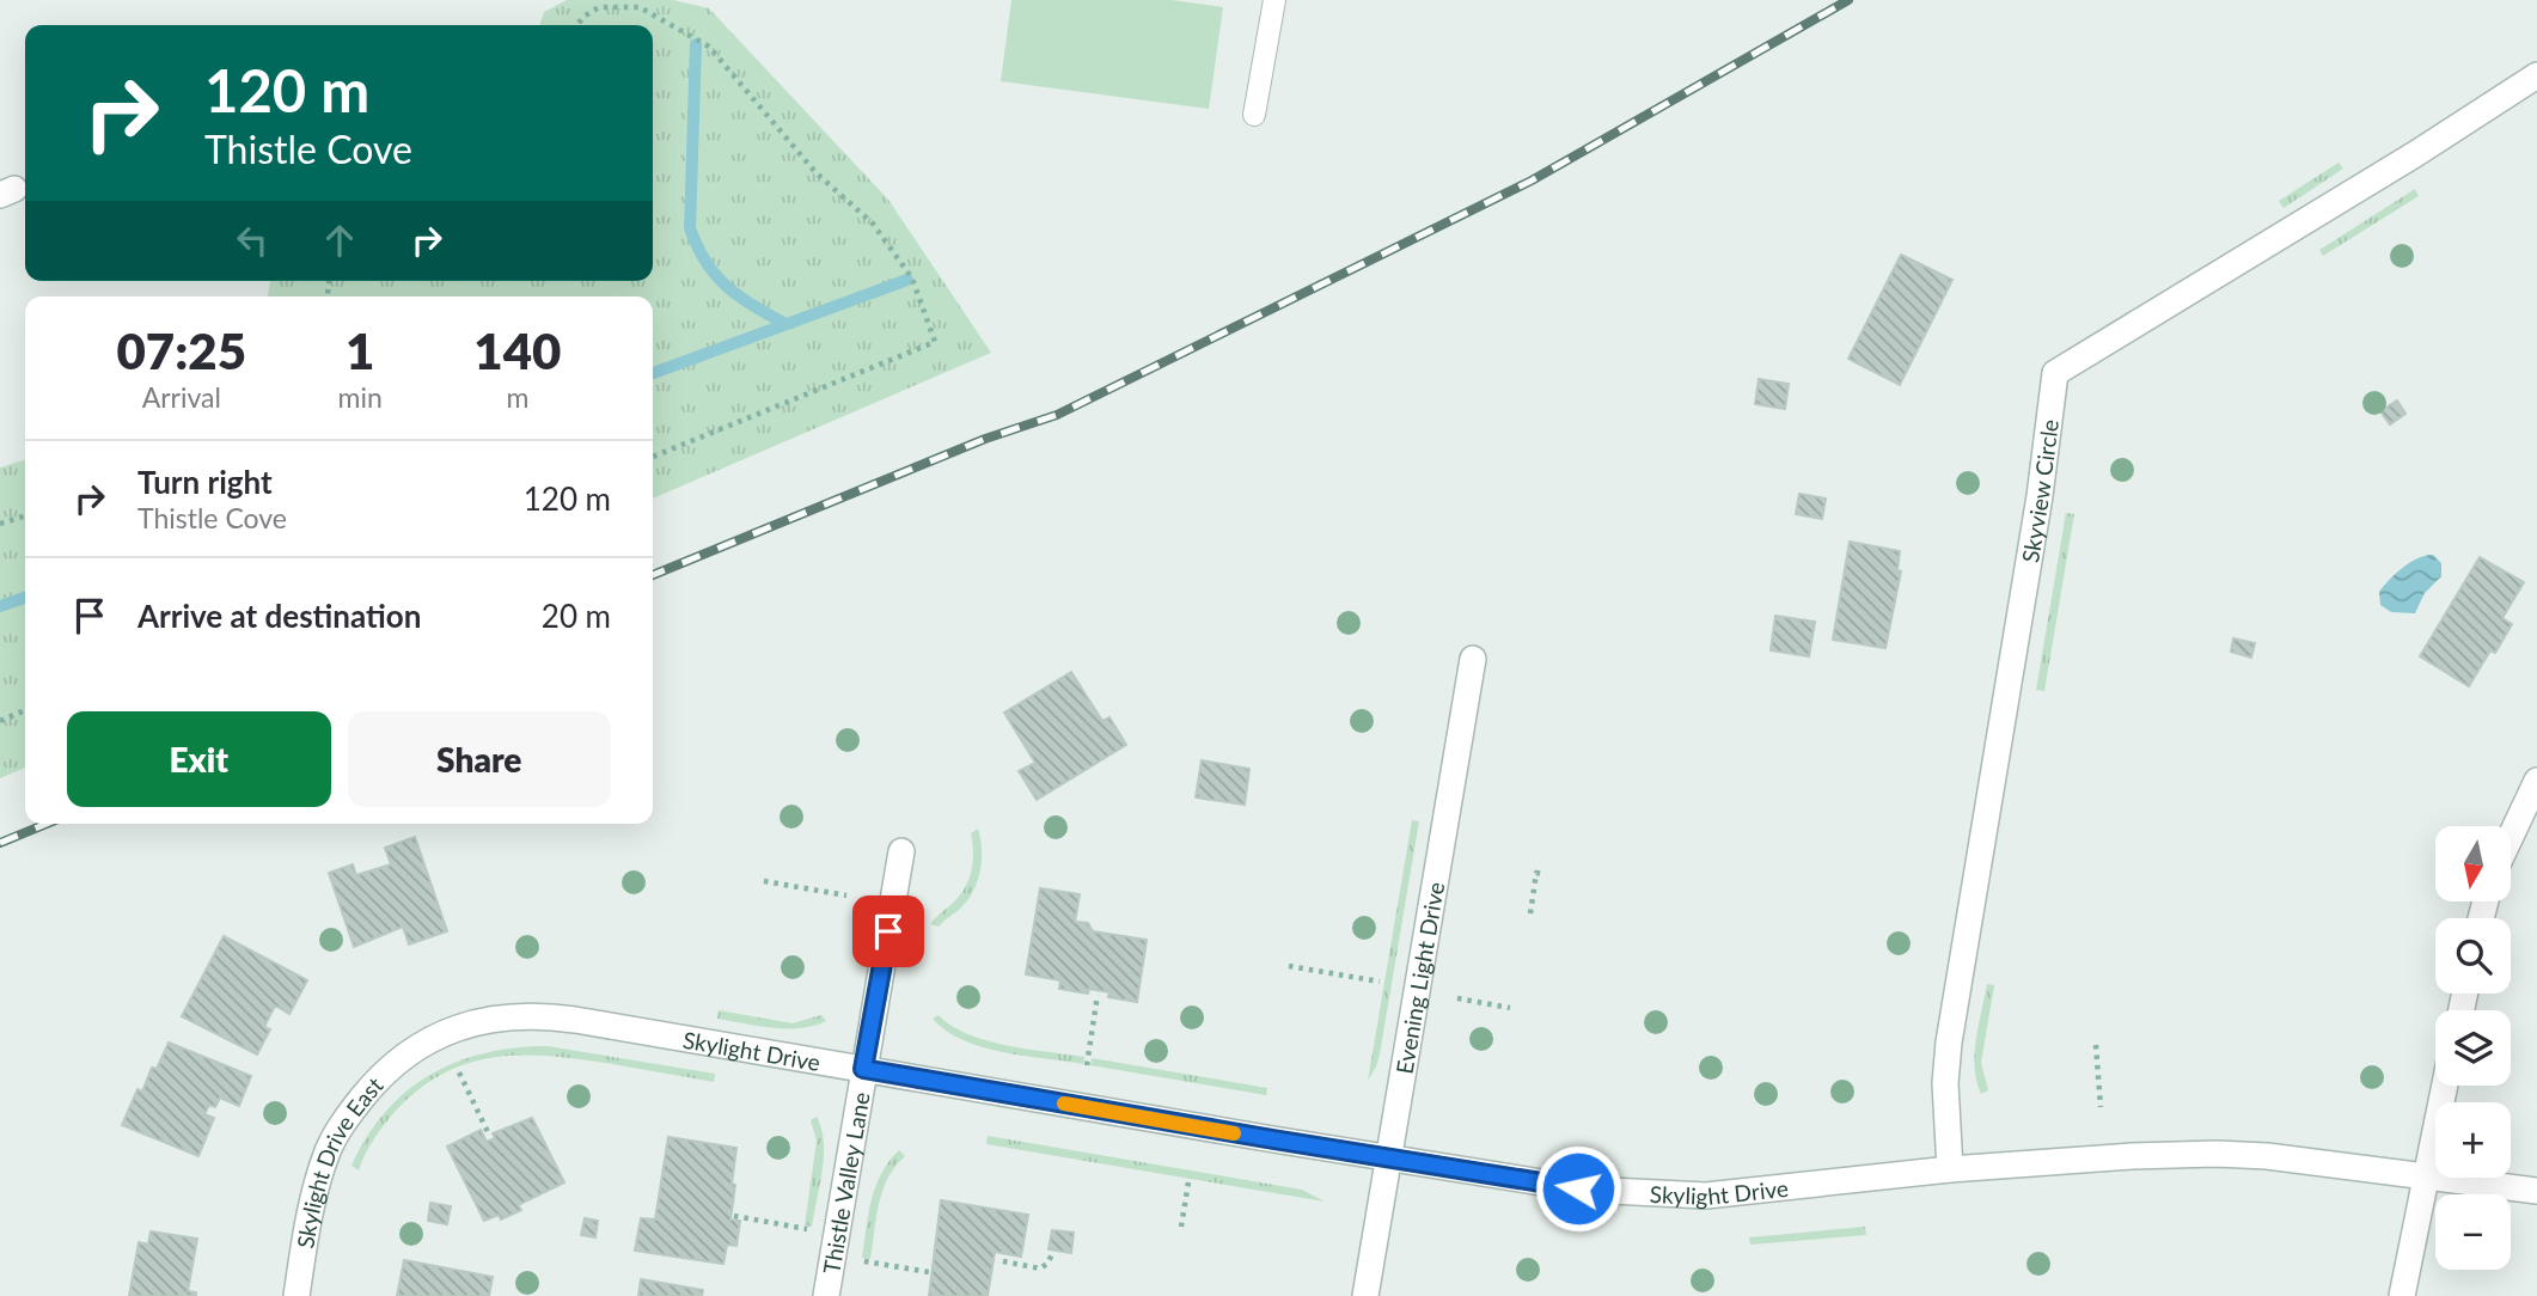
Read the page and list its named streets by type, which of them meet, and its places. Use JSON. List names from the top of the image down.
{
  "streets": {
    "street": [
      "Skyview Circle",
      "Evening Light Drive",
      "Skylight Drive",
      "Skylight Drive East",
      "Thistle Valley Lane"
    ]
  },
  "crossings": [
    ["Skyview Circle", "Skylight Drive"],
    ["Evening Light Drive", "Skylight Drive"],
    ["Skylight Drive", "Skylight Drive East"],
    ["Skylight Drive", "Thistle Valley Lane"]
  ],
  "north": "bottom",
  "page": {
    "turn": ["120 m", "Thistle Cove"],
    "eta": [
      "07:25",
      "Arrival",
      "1",
      "min",
      "140",
      "m"
    ],
    "list": [
      {
        "name": "Turn right",
        "note": "Thistle Cove",
        "value": "120 m"
      },
      {
        "name": "Arrive at destination",
        "value": "20 m"
      }
    ],
    "buttons": ["Exit", "Share"],
    "map_buttons": ["+", "−"]
  }
}
